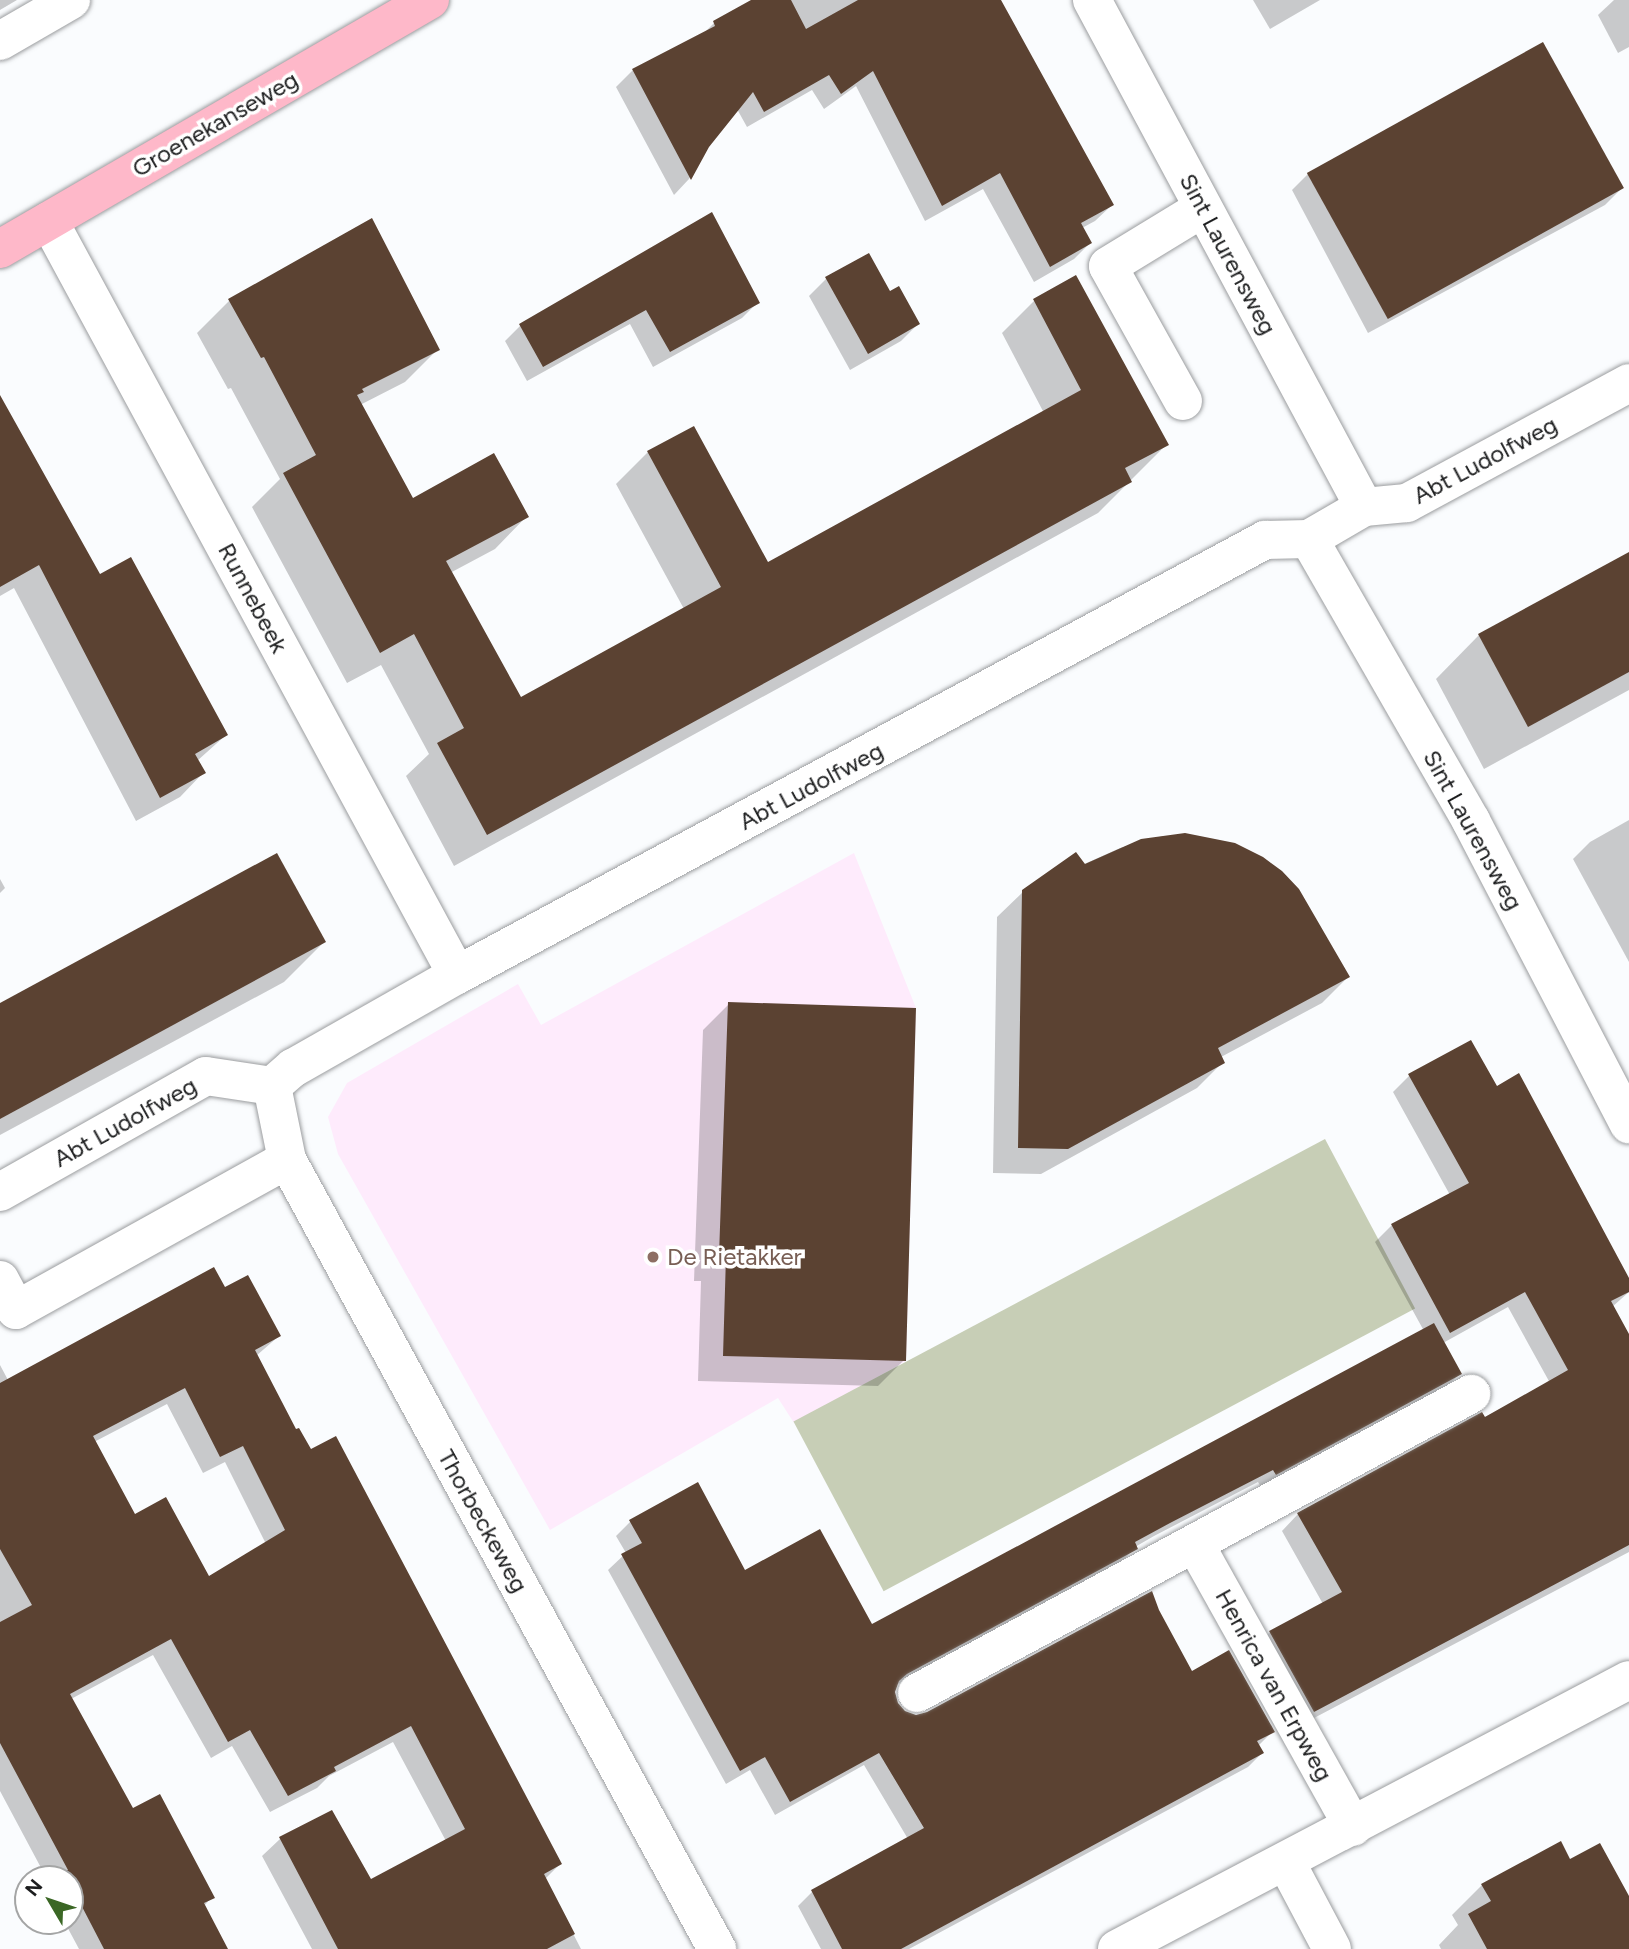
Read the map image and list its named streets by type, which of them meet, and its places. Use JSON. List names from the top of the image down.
{
  "streets": {
    "main road": ["Groenekanseweg"],
    "street": [
      "Sint Laurensweg",
      "Abt Ludolfweg",
      "Runnebeek",
      "Thorbeckeweg",
      "Henrica van Erpweg"
    ]
  },
  "crossings": [
    ["Groenekanseweg", "Runnebeek"],
    ["Sint Laurensweg", "Abt Ludolfweg"],
    ["Abt Ludolfweg", "Runnebeek"],
    ["Abt Ludolfweg", "Thorbeckeweg"]
  ],
  "places": ["De Rietakker"],
  "north": "top left"
}
